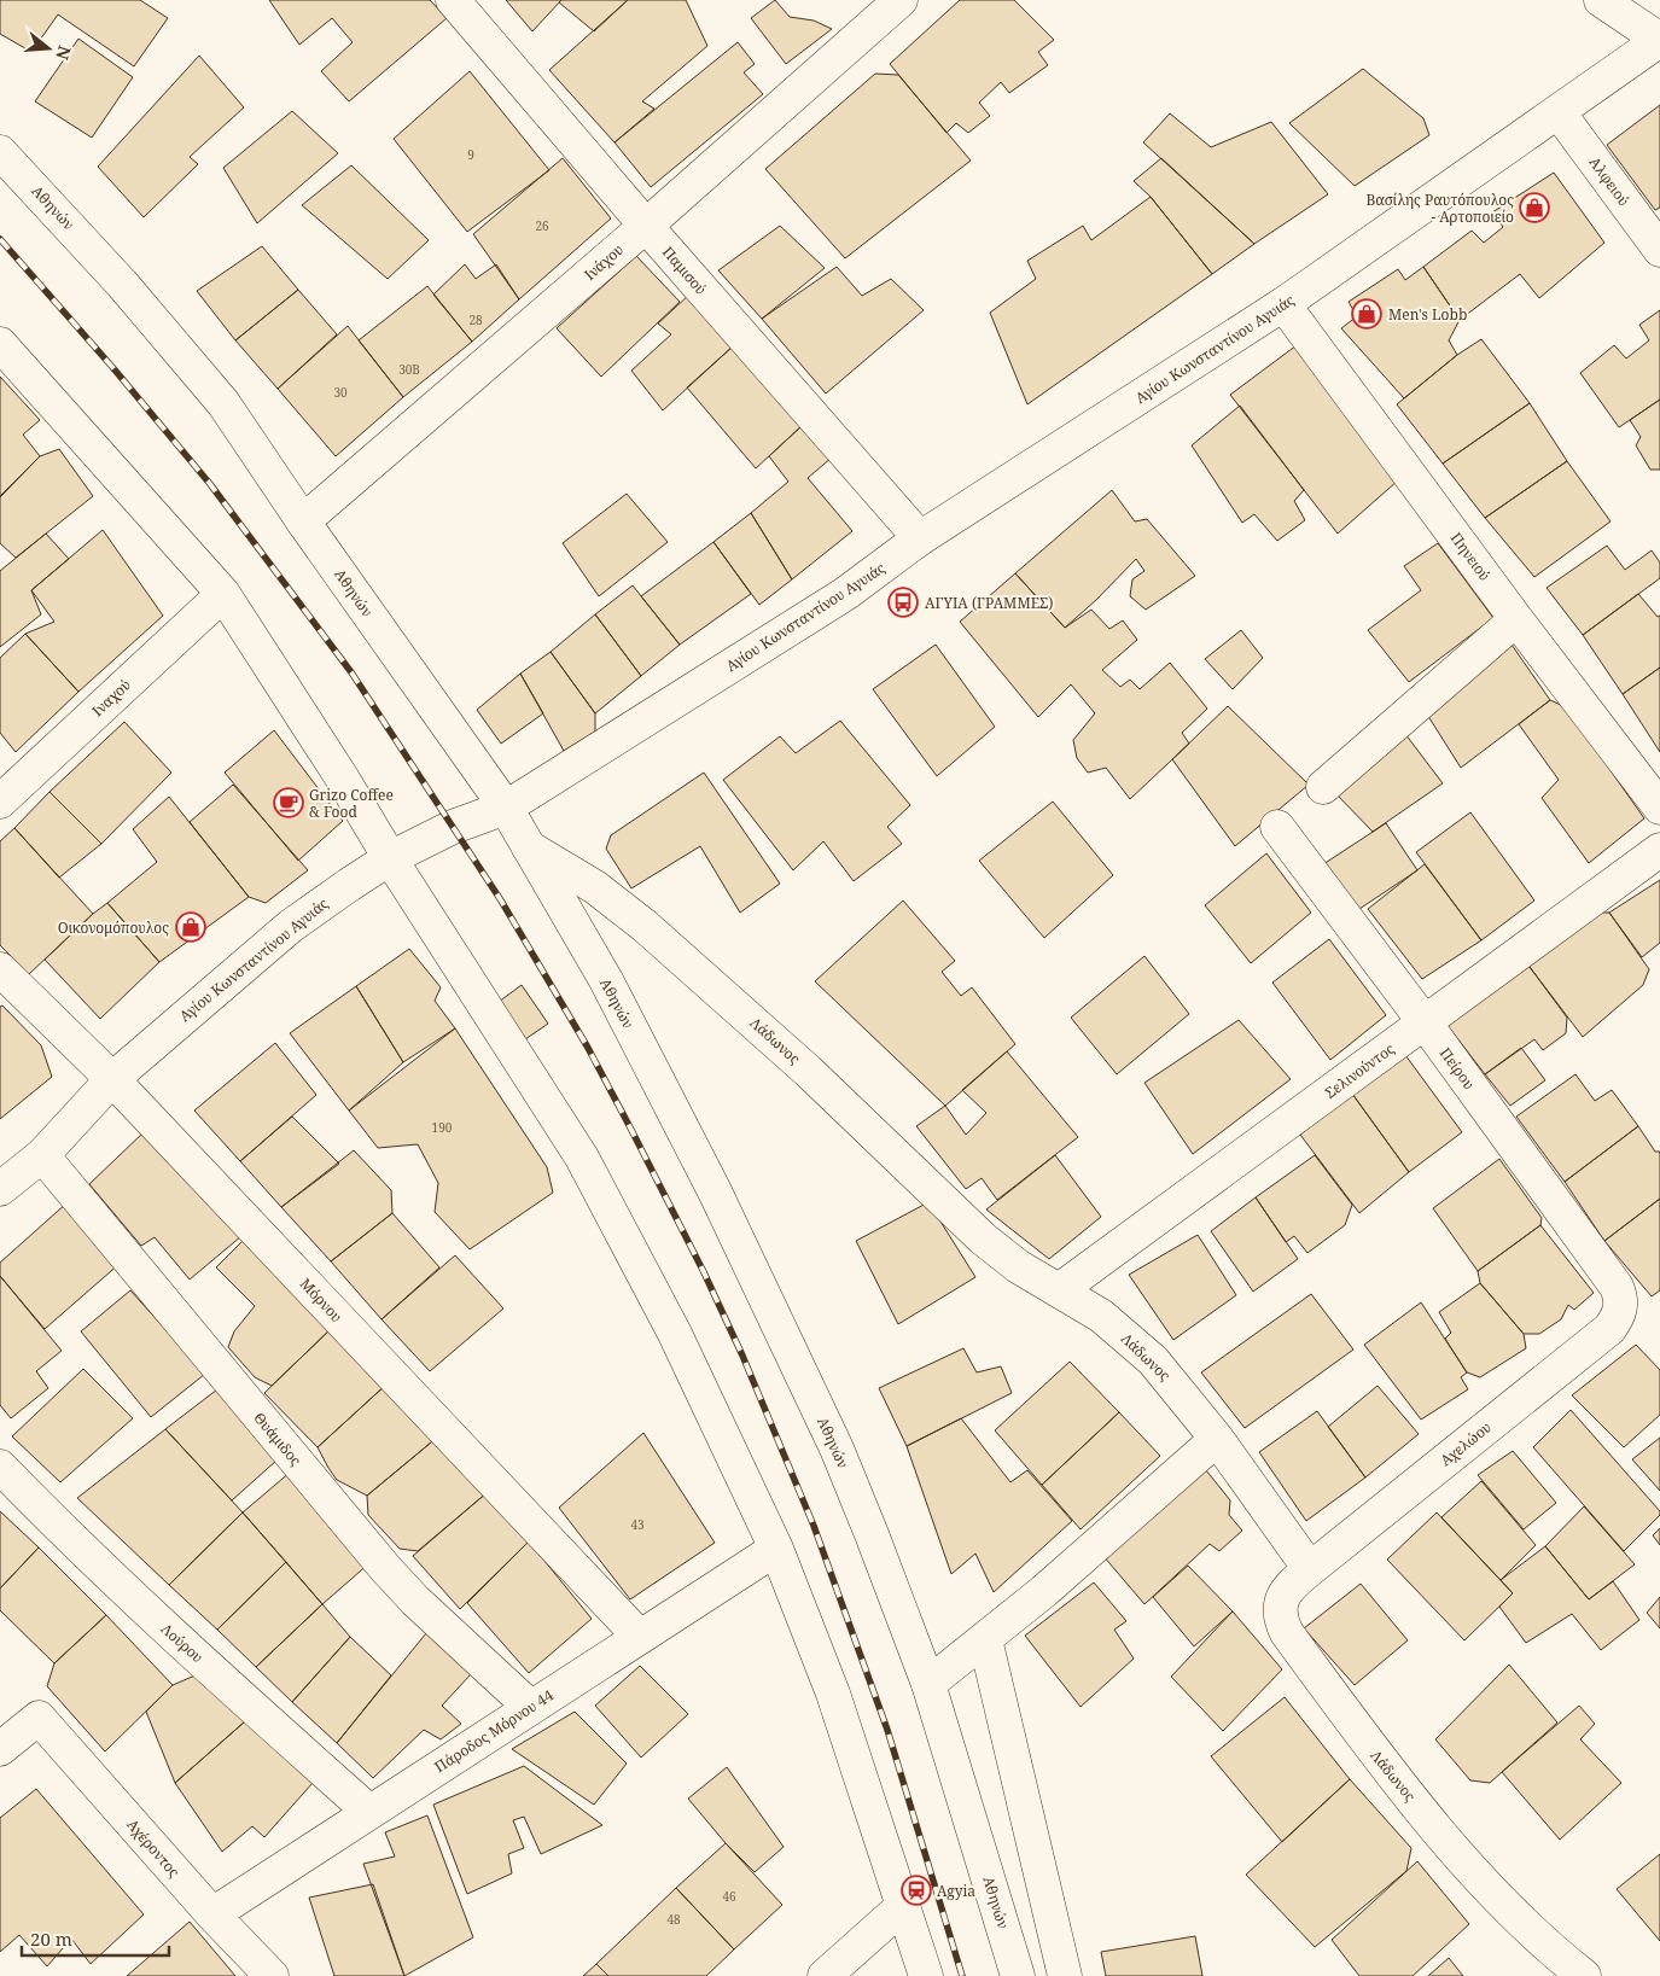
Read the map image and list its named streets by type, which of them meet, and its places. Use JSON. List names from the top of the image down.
{
  "streets": {
    "street": [
      "Αλφειού",
      "Αθηνών",
      "Ινάχου",
      "Παμισού",
      "Αγίου Κωνσταντίνου Αγυιάς",
      "Πηνειού",
      "Ιναχού",
      "Λάδωνος",
      "Πείρου",
      "Σελινούντος",
      "Μόρνου",
      "Θυάμιδος",
      "Αχελώου",
      "Λούρου",
      "Πάροδος Μόρνου 44",
      "Αχέροντος"
    ]
  },
  "crossings": [
    ["Αλφειού", "Αγίου Κωνσταντίνου Αγυιάς"],
    ["Αθηνών", "Ινάχου"],
    ["Αθηνών", "Αγίου Κωνσταντίνου Αγυιάς"],
    ["Αθηνών", "Λάδωνος"],
    ["Ινάχου", "Παμισού"],
    ["Παμισού", "Αγίου Κωνσταντίνου Αγυιάς"],
    ["Αγίου Κωνσταντίνου Αγυιάς", "Πηνειού"],
    ["Αγίου Κωνσταντίνου Αγυιάς", "Μόρνου"],
    ["Αγίου Κωνσταντίνου Αγυιάς", "Θυάμιδος"],
    ["Λάδωνος", "Σελινούντος"],
    ["Λάδωνος", "Αχελώου"],
    ["Πείρου", "Σελινούντος"],
    ["Πείρου", "Αχελώου"],
    ["Μόρνου", "Πάροδος Μόρνου 44"],
    ["Θυάμιδος", "Πάροδος Μόρνου 44"],
    ["Λούρου", "Πάροδος Μόρνου 44"],
    ["Πάροδος Μόρνου 44", "Αχέροντος"]
  ],
  "places": {
    "shop": ["Βασίλης Ραυτόπουλος - Αρτοποιείο", "Men's Lobb", "Οικονομόπουλος"],
    "bus stop": ["ΑΓΥΙΑ (ΓΡΑΜΜΕΣ)"],
    "cafe": ["Grizo Coffee & Food"],
    "station": ["Agyia"]
  },
  "house_numbers": [
    "9",
    "26",
    "28",
    "30Β",
    "30",
    "190",
    "43",
    "46",
    "48"
  ],
  "scale_bar": "20 m",
  "north": "right"
}
